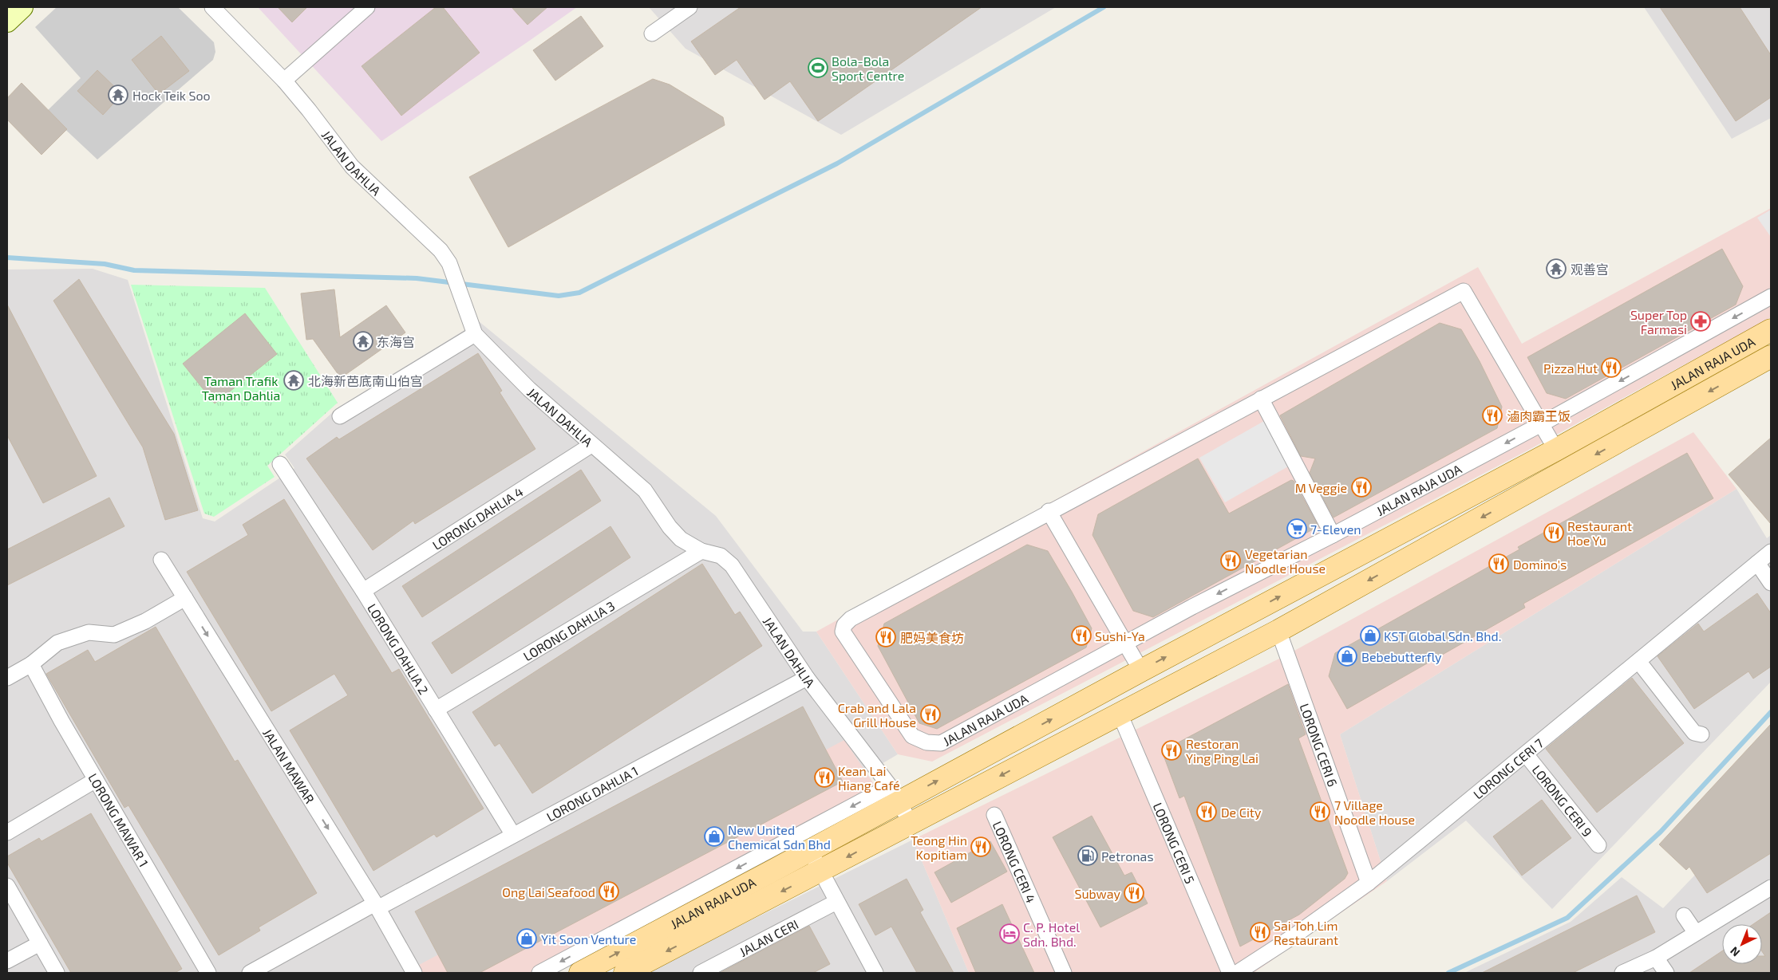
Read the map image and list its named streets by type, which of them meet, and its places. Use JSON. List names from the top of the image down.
{
  "streets": {
    "main road": ["JALAN RAJA UDA"],
    "street": [
      "JALAN DAHLIA",
      "LORONG DAHLIA 4",
      "LORONG DAHLIA 3",
      "LORONG DAHLIA 2",
      "LORONG CERI 6",
      "JALAN MAWAR",
      "LORONG CERI 7",
      "LORONG DAHLIA 1",
      "LORONG CERI 9",
      "LORONG MAWAR 1",
      "LORONG CERI 5",
      "LORONG CERI 4",
      "JALAN CERI"
    ]
  },
  "crossings": [
    ["JALAN DAHLIA", "JALAN RAJA UDA"],
    ["JALAN DAHLIA", "LORONG DAHLIA 4"],
    ["JALAN DAHLIA", "LORONG DAHLIA 3"],
    ["JALAN DAHLIA", "LORONG DAHLIA 1"],
    ["JALAN RAJA UDA", "LORONG CERI 6"],
    ["JALAN RAJA UDA", "LORONG CERI 5"],
    ["LORONG DAHLIA 4", "LORONG DAHLIA 2"],
    ["LORONG DAHLIA 3", "LORONG DAHLIA 2"],
    ["LORONG DAHLIA 2", "LORONG DAHLIA 1"],
    ["LORONG CERI 6", "LORONG CERI 7"],
    ["JALAN MAWAR", "LORONG DAHLIA 1"],
    ["LORONG CERI 7", "LORONG CERI 9"]
  ],
  "one_way": ["JALAN MAWAR"],
  "parks": ["Taman Trafik Taman Dahlia"],
  "places": {
    "sports": ["Bola-Bola Sport Centre"],
    "temple": [
      "Hock Teik Soo",
      "观善宫",
      "东海宫",
      "北海新芭底南山伯宫"
    ],
    "pharmacy": ["Super Top Farmasi"],
    "restaurant": [
      "Pizza Hut",
      "滷肉霸王饭",
      "M Veggie",
      "Restaurant Hoe Yu",
      "Vegetarian Noodle House",
      "Domino's",
      "Sushi-Ya",
      "肥妈美食坊",
      "Crab and Lala Grill House",
      "Restoran Ying Ping Lai",
      "Kean Lai Hiang Café",
      "De City",
      "7 Village Noodle House",
      "Teong Hin Kopitiam",
      "Ong Lai Seafood",
      "Subway",
      "Sai Toh Lim Restaurant"
    ],
    "supermarket": ["7-Eleven"],
    "shop": [
      "KST Global Sdn. Bhd.",
      "Bebebutterfly",
      "New United Chemical Sdn Bhd",
      "Yit Soon Venture"
    ],
    "fuel station": ["Petronas"],
    "hotel": ["C. P. Hotel Sdn. Bhd."]
  },
  "north": "bottom left"
}
